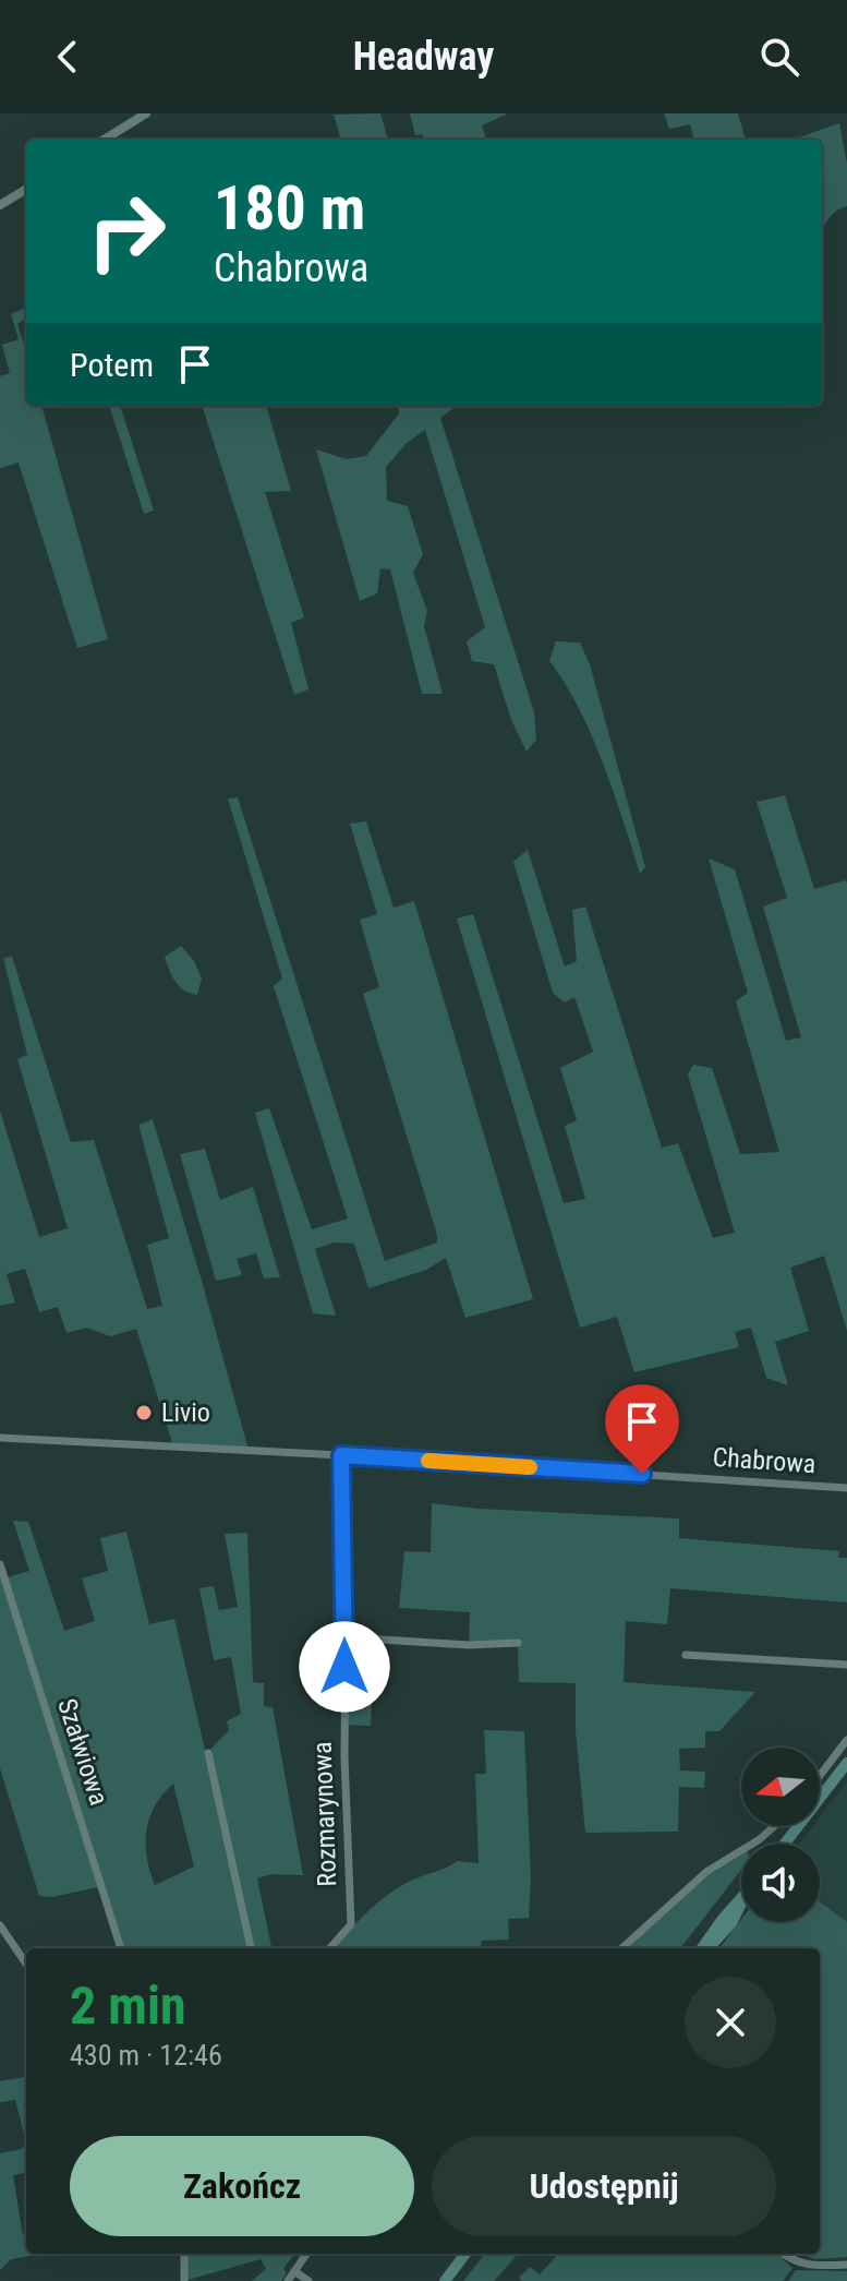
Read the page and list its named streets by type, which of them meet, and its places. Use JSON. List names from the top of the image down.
{
  "streets": {
    "street": ["Chabrowa", "Szałwiowa", "Rozmarynowa"]
  },
  "crossings": [
    ["Chabrowa", "Rozmarynowa"]
  ],
  "places": ["Livio"],
  "north": "left",
  "page": {
    "header": "Headway",
    "turn": ["180 m", "Chabrowa"],
    "then": "Potem",
    "heading": ["2 min", "430 m · 12:46"],
    "buttons": ["Zakończ", "Udostępnij"]
  }
}
